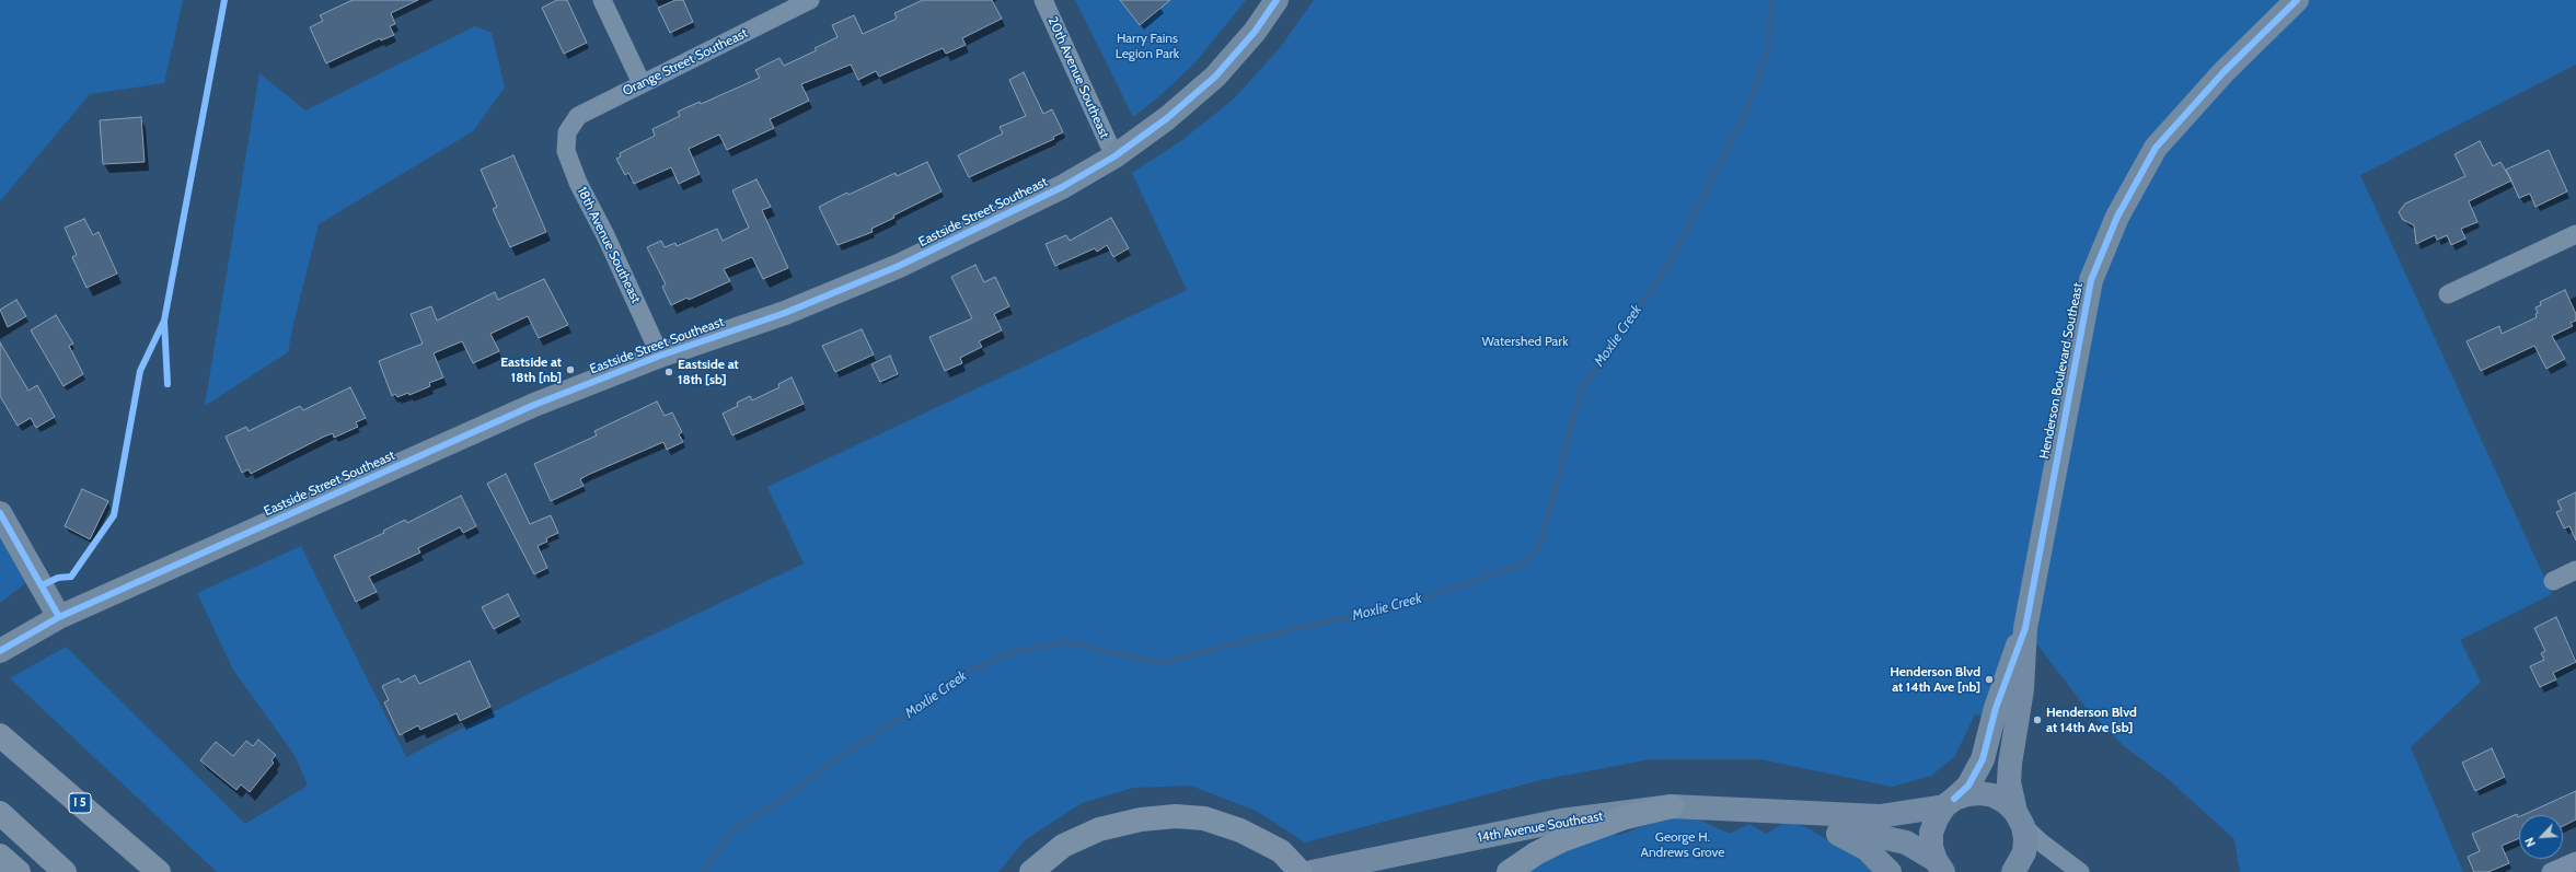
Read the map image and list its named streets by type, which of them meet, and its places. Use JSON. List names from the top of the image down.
{
  "streets": {
    "highway": ["I 5"],
    "main road": ["Eastside Street Southeast", "Henderson Boulevard Southeast", "14th Avenue Southeast"],
    "street": ["Orange Street Southeast", "20th Avenue Southeast", "18th Avenue Southeast"]
  },
  "crossings": [
    ["Orange Street Southeast", "18th Avenue Southeast"],
    ["20th Avenue Southeast", "Eastside Street Southeast"],
    ["Eastside Street Southeast", "18th Avenue Southeast"],
    ["Henderson Boulevard Southeast", "14th Avenue Southeast"]
  ],
  "water": ["Moxlie Creek"],
  "parks": ["Harry Fains Legion Park", "Watershed Park", "George H. Andrews Grove"],
  "places": [
    "Eastside at 18th [nb]",
    "Eastside at 18th [sb]",
    "Henderson Blvd at 14th Ave [nb]",
    "Henderson Blvd at 14th Ave [sb]"
  ],
  "north": "bottom left"
}
